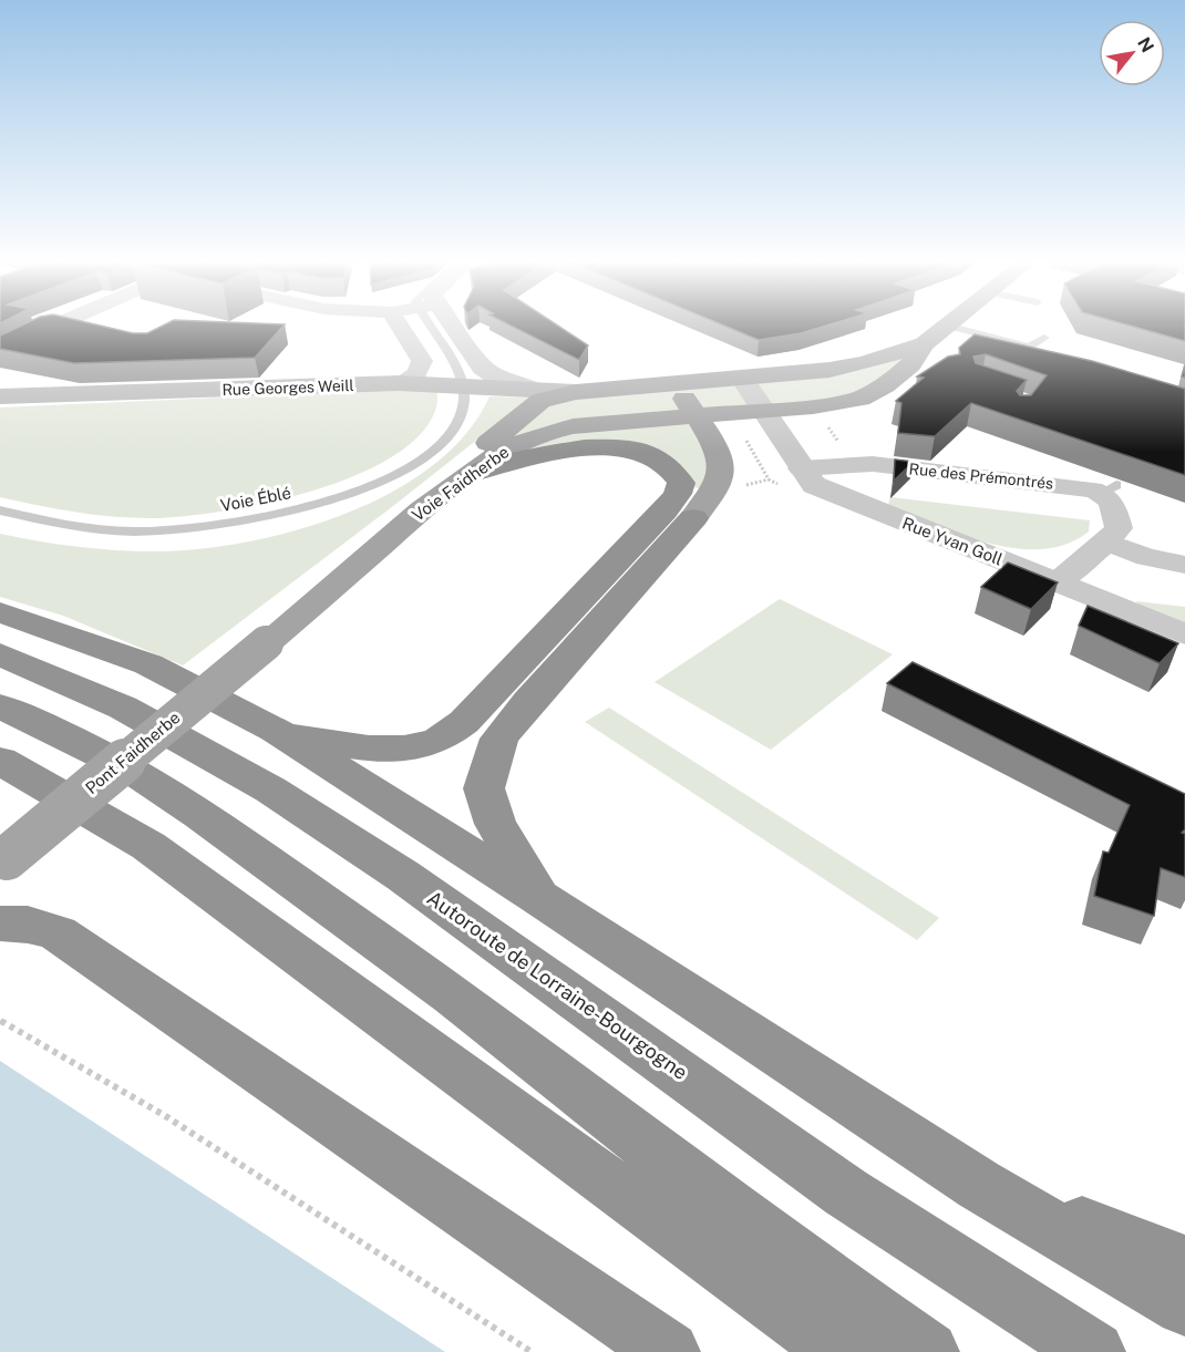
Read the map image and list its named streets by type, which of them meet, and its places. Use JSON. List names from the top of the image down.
{
  "streets": {
    "highway": ["Autoroute de Lorraine-Bourgogne"],
    "main road": ["Rue Georges Weill", "Voie Faidherbe", "Pont Faidherbe"],
    "street": ["Rue des Prémontrés", "Rue Yvan Goll"],
    "lane": ["Voie Éblé"]
  },
  "crossings": [
    ["Rue Georges Weill", "Voie Éblé"],
    ["Rue des Prémontrés", "Rue Yvan Goll"],
    ["Voie Faidherbe", "Rue Yvan Goll"],
    ["Voie Faidherbe", "Pont Faidherbe"]
  ],
  "north": "top right"
}
